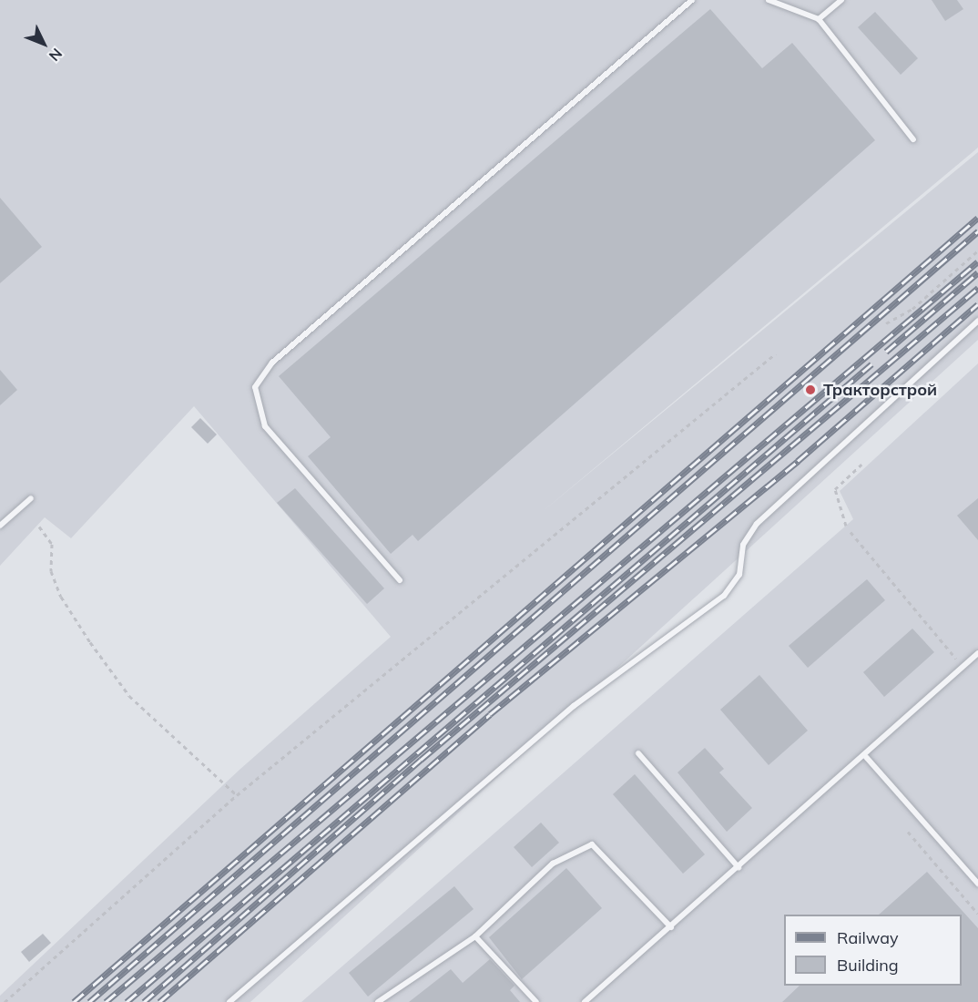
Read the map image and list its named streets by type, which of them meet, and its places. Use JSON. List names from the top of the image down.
{
  "places": ["Тракторстрой"],
  "legend": ["Railway", "Building"],
  "north": "bottom right"
}
